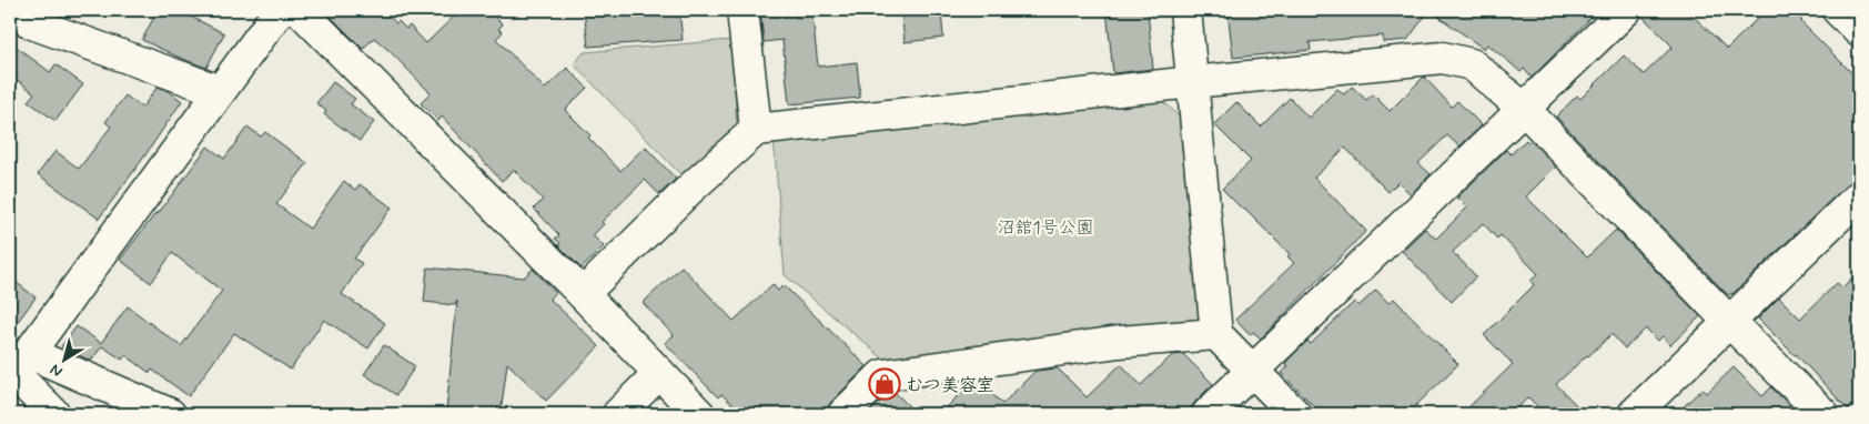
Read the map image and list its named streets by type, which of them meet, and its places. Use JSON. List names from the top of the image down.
{
  "parks": ["沼舘1号公園"],
  "places": {
    "shop": ["むつ美容室"]
  },
  "north": "bottom left"
}
